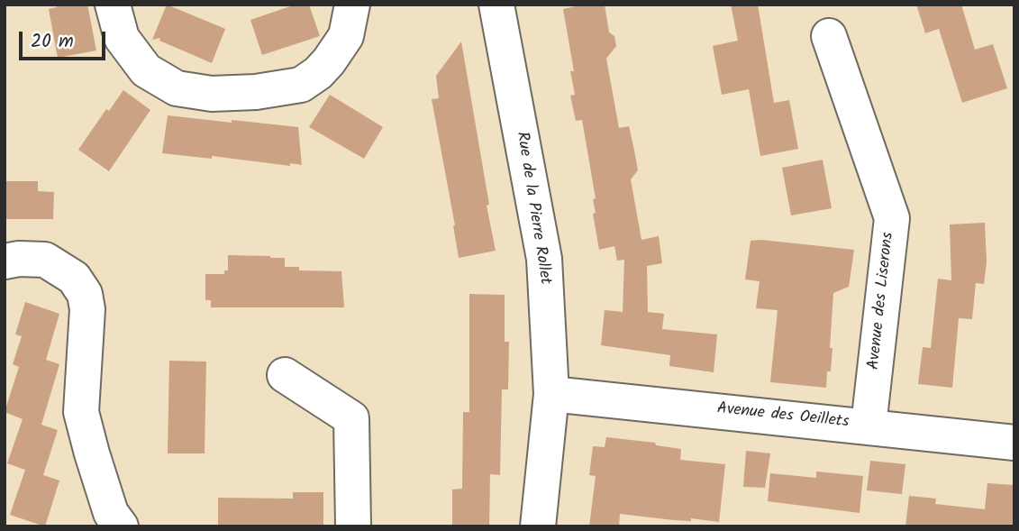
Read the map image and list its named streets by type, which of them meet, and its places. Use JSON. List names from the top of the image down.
{
  "streets": {
    "street": ["Rue de la Pierre Rollet", "Avenue des Liserons", "Avenue des Oeillets"]
  },
  "crossings": [
    ["Rue de la Pierre Rollet", "Avenue des Oeillets"],
    ["Avenue des Liserons", "Avenue des Oeillets"]
  ],
  "scale_bar": "20 m"
}
